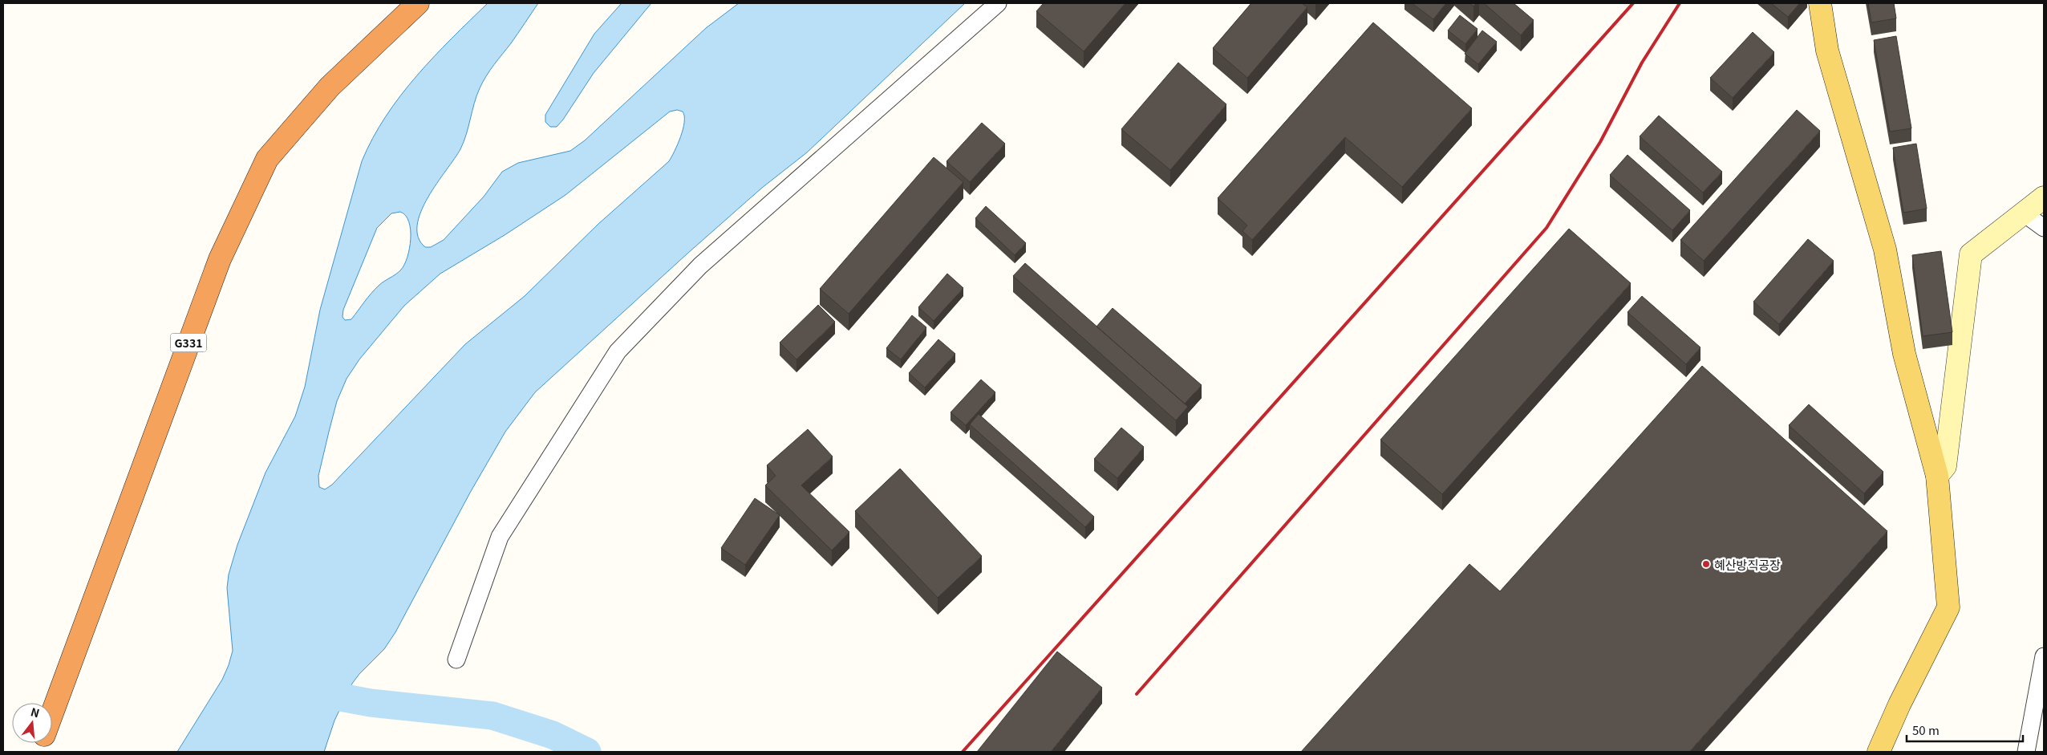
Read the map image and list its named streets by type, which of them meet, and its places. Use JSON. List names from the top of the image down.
{
  "streets": {
    "highway": ["G331"]
  },
  "places": ["혜산방직공장"],
  "scale_bar": "50 m",
  "north": "top"
}
